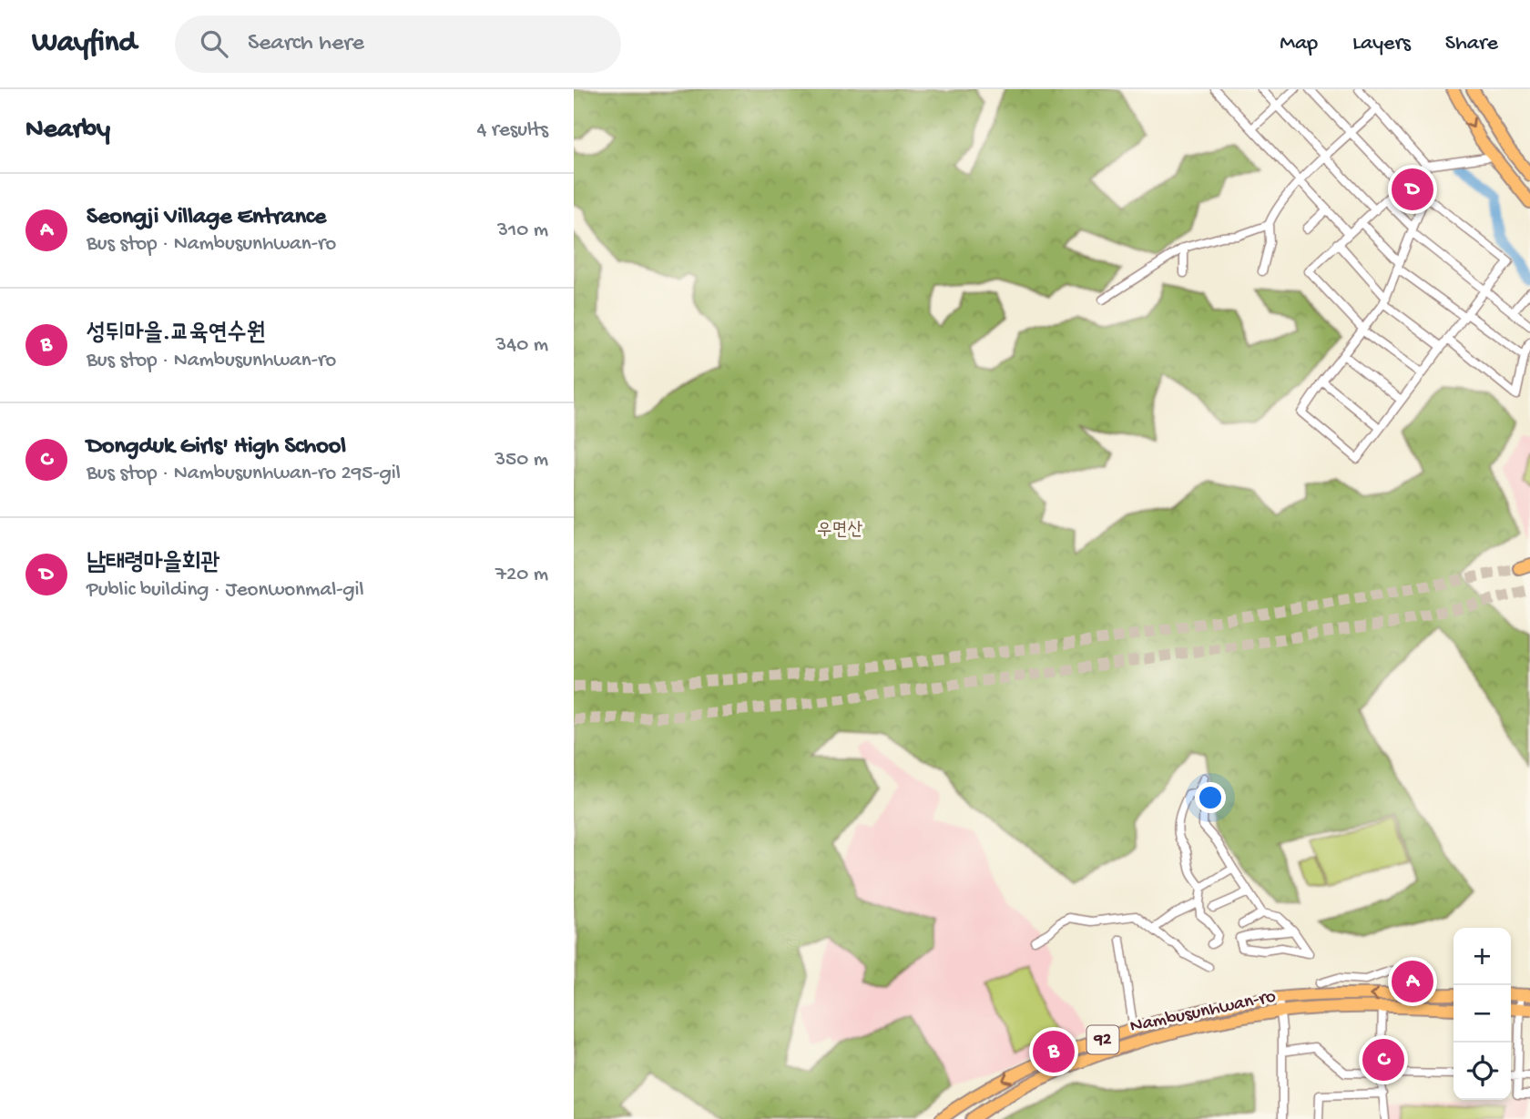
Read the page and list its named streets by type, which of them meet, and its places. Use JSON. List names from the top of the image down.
{
  "streets": {
    "main road": ["Nambusunhwan-ro", "92"]
  },
  "parks": ["우면산"],
  "page": {
    "header": "Wayfind",
    "search": "Search here",
    "nav": ["Map", "Layers", "Share"],
    "heading": ["Nearby", "4 results"],
    "pins": [
      "D",
      "A",
      "B",
      "C"
    ],
    "list": [
      {
        "mark": "A",
        "name": "Seongji Village Entrance",
        "note": "Bus stop · Nambusunhwan-ro",
        "value": "310 m"
      },
      {
        "mark": "B",
        "name": "성뒤마을.교육연수원",
        "note": "Bus stop · Nambusunhwan-ro",
        "value": "340 m"
      },
      {
        "mark": "C",
        "name": "Dongduk Girls' High School",
        "note": "Bus stop · Nambusunhwan-ro 295-gil",
        "value": "350 m"
      },
      {
        "mark": "D",
        "name": "남태령마을회관",
        "note": "Public building · Jeonwonmal-gil",
        "value": "720 m"
      }
    ],
    "map_buttons": ["+", "−"]
  }
}
